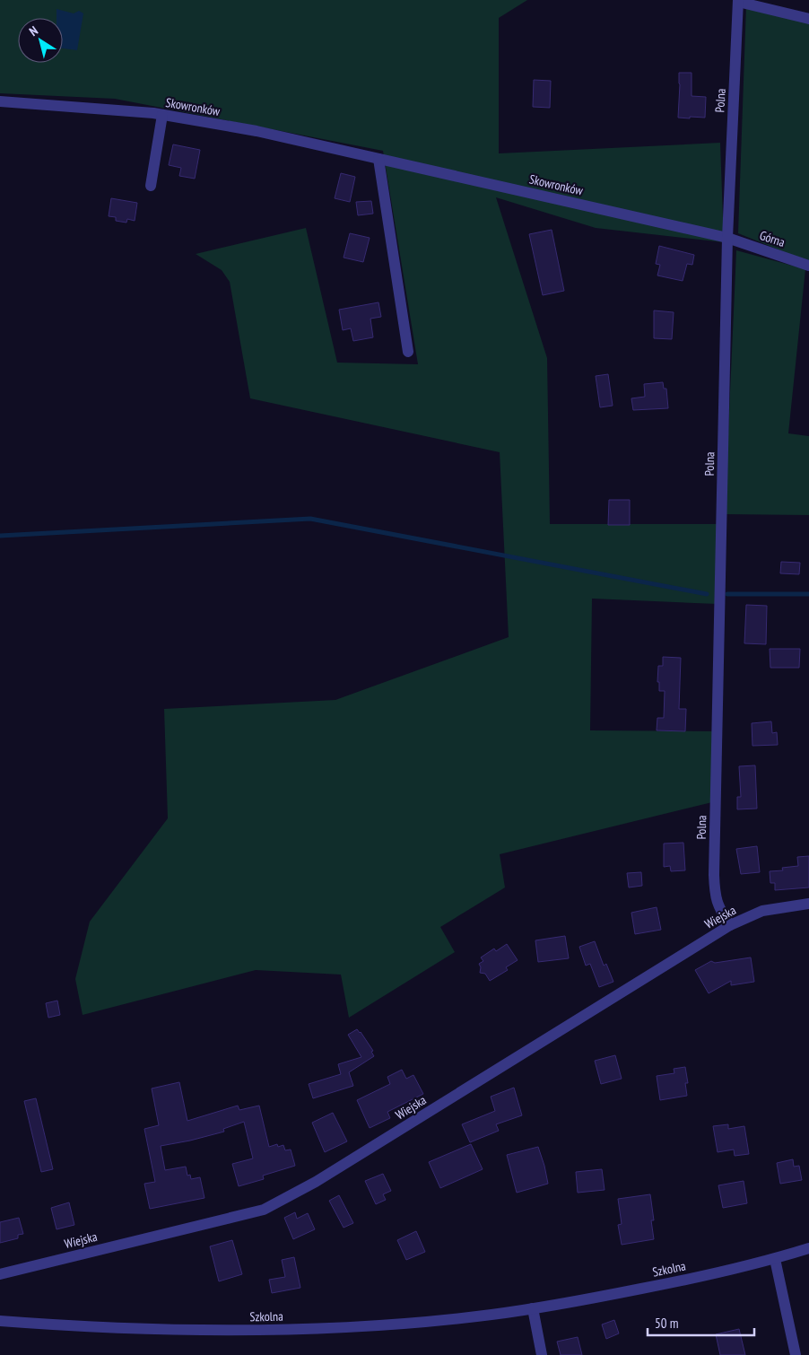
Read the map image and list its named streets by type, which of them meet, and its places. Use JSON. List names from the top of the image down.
{
  "streets": {
    "street": [
      "Polna",
      "Skowronków",
      "Górna",
      "Wiejska",
      "Szkolna"
    ]
  },
  "crossings": [
    ["Polna", "Skowronków"],
    ["Polna", "Górna"],
    ["Polna", "Wiejska"],
    ["Skowronków", "Górna"]
  ],
  "scale_bar": "50 m",
  "north": "top left"
}
